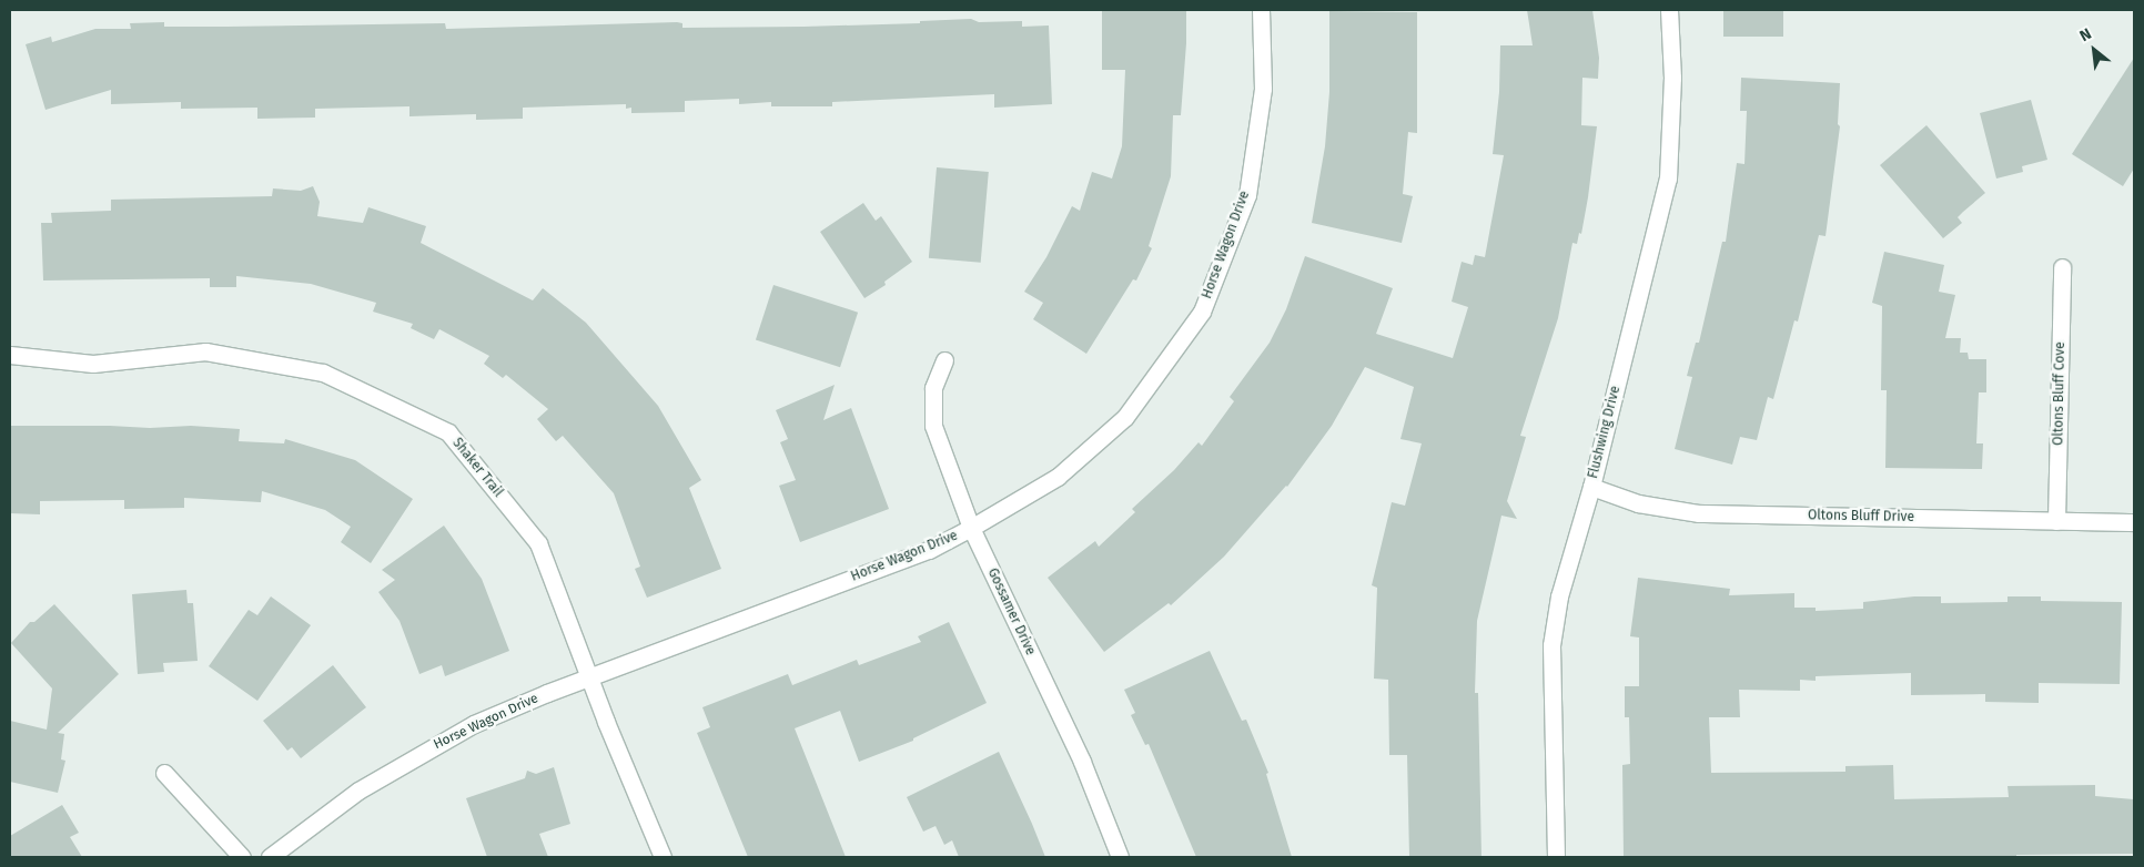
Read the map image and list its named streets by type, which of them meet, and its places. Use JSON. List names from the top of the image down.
{
  "streets": {
    "street": [
      "Horse Wagon Drive",
      "Oltons Bluff Cove",
      "Flushwing Drive",
      "Shaker Trail",
      "Oltons Bluff Drive",
      "Gossamer Drive"
    ]
  },
  "crossings": [
    ["Horse Wagon Drive", "Shaker Trail"],
    ["Horse Wagon Drive", "Gossamer Drive"],
    ["Oltons Bluff Cove", "Oltons Bluff Drive"],
    ["Flushwing Drive", "Oltons Bluff Drive"]
  ],
  "north": "top left"
}
